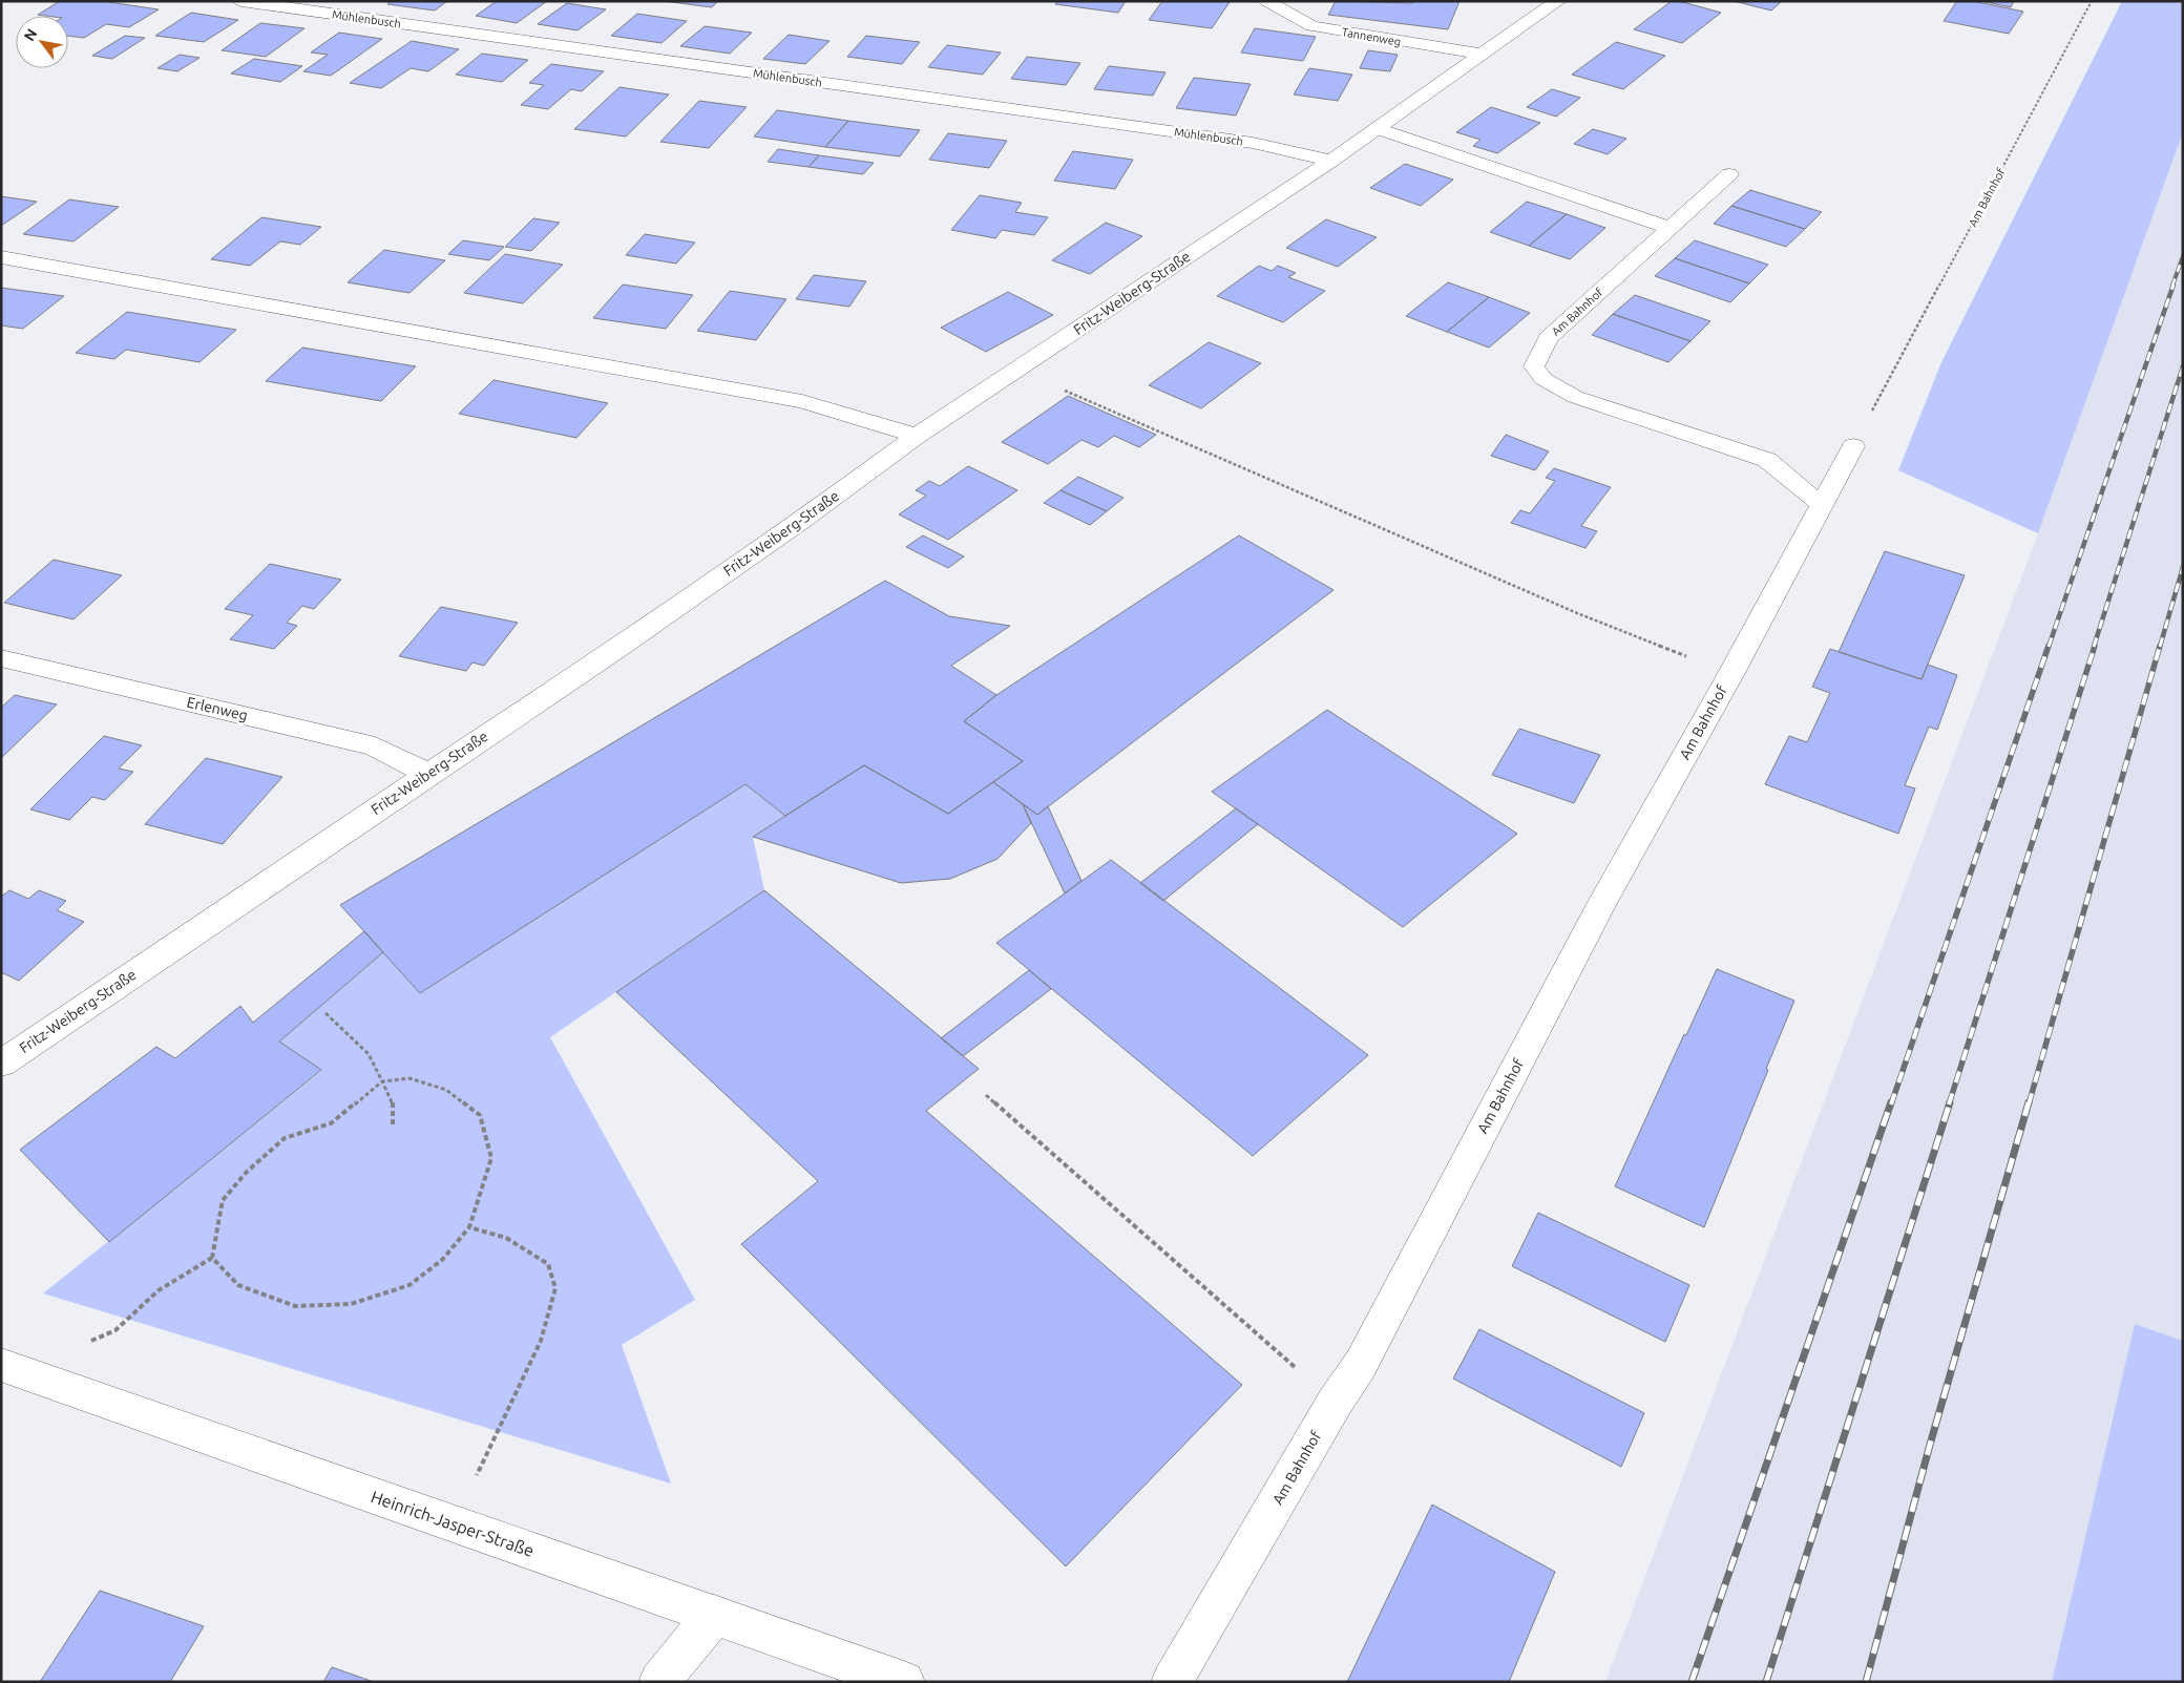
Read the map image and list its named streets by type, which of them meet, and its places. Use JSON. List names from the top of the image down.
{
  "streets": {
    "street": [
      "Mühlenbusch",
      "Tannenweg",
      "Am Bahnhof",
      "Fritz-Weiberg-Straße",
      "Erlenweg",
      "Heinrich-Jasper-Straße"
    ]
  },
  "crossings": [
    ["Mühlenbusch", "Fritz-Weiberg-Straße"],
    ["Tannenweg", "Fritz-Weiberg-Straße"],
    ["Fritz-Weiberg-Straße", "Erlenweg"]
  ],
  "north": "top left"
}
